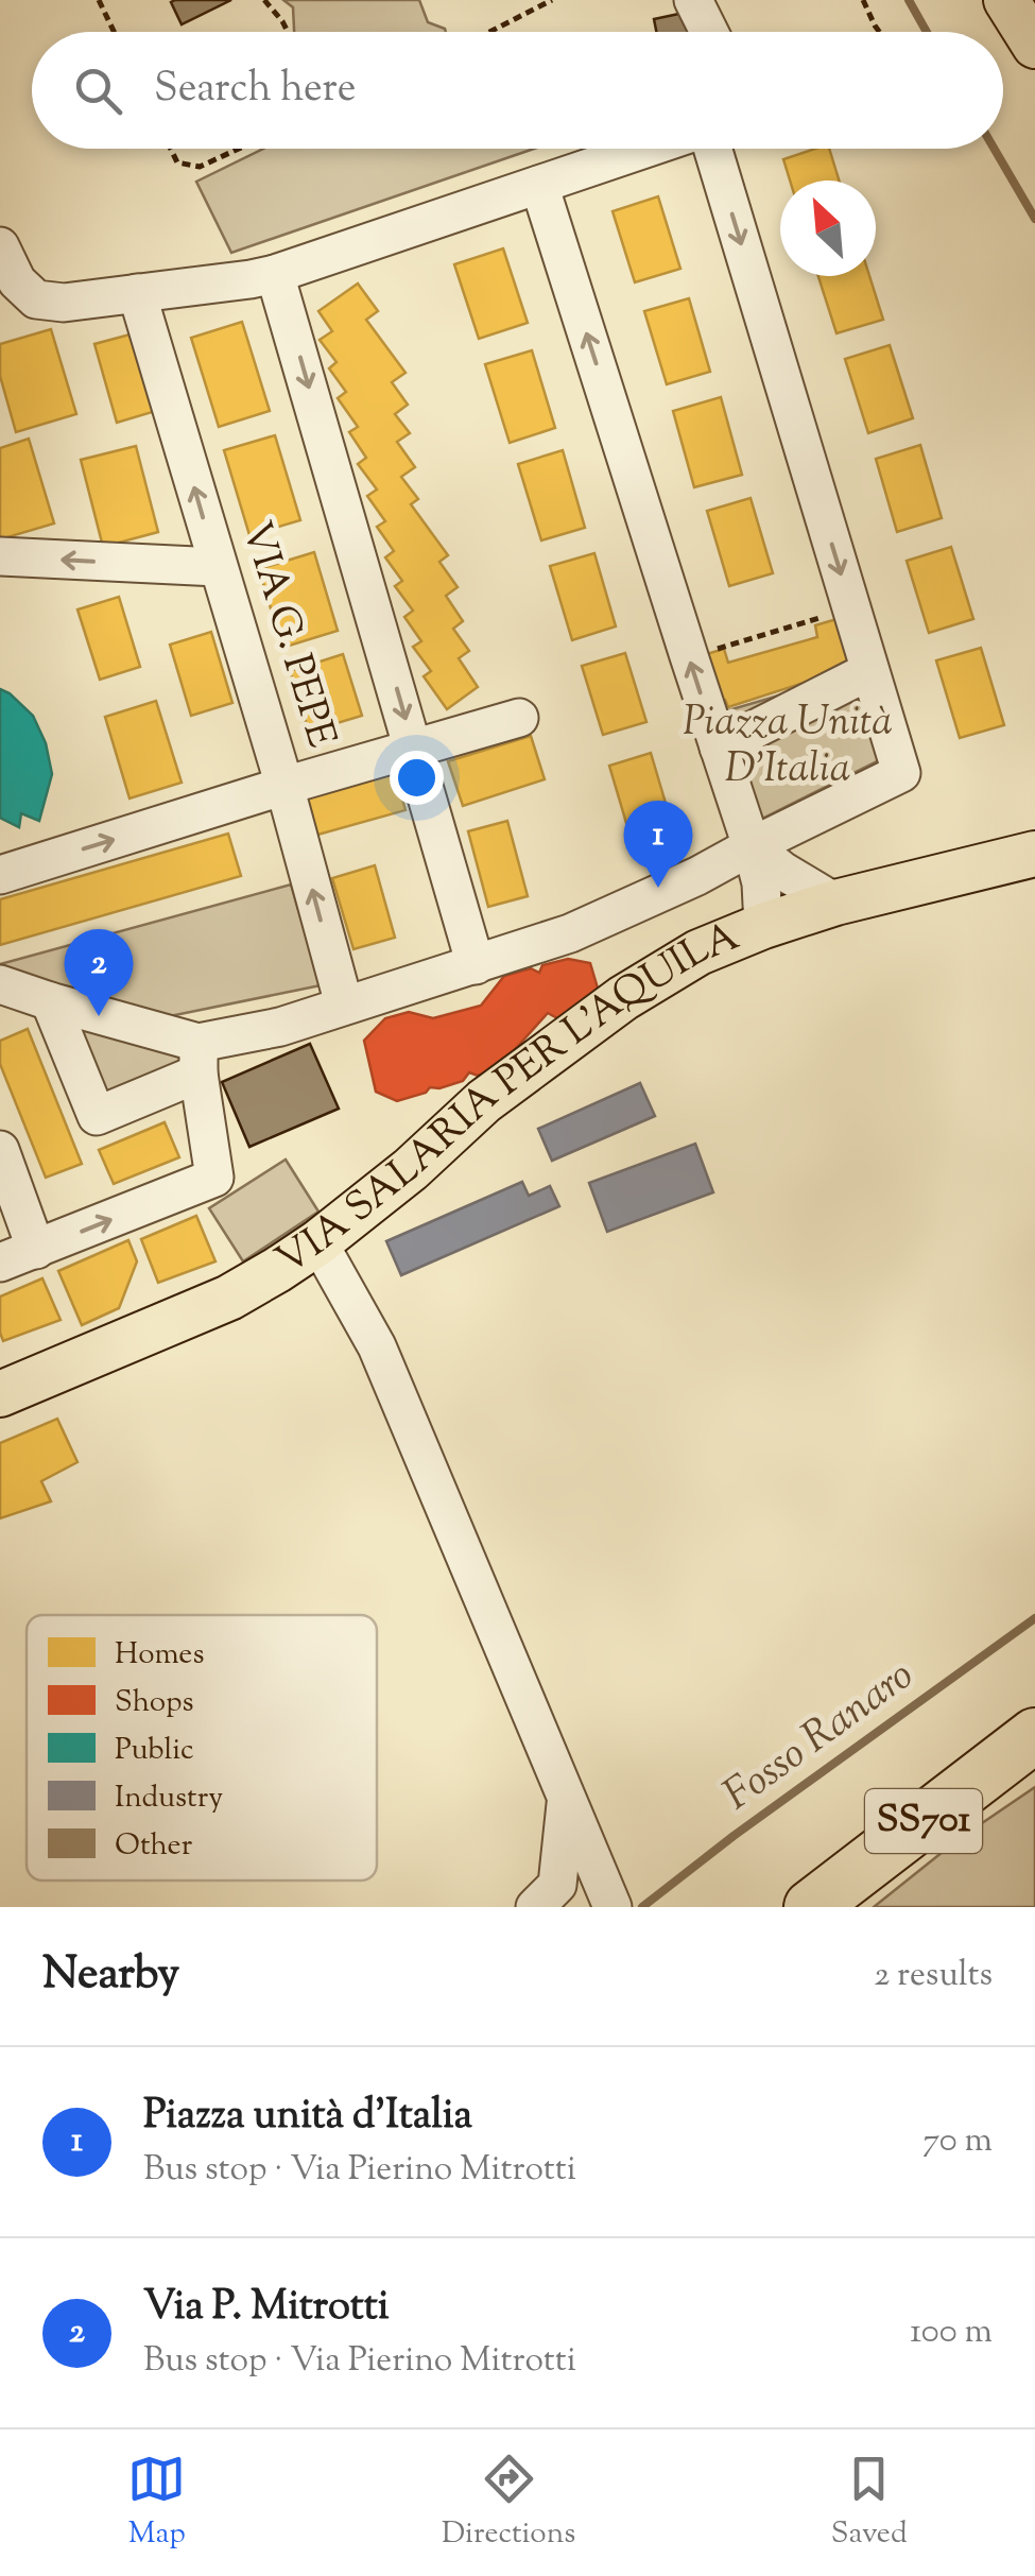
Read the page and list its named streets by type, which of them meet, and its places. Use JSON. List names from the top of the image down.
{
  "streets": {
    "highway": ["SS701"],
    "main road": ["VIA SALARIA PER L'AQUILA"],
    "street": ["VIA G. PEPE"]
  },
  "water": ["Fosso Ranaro"],
  "parks": ["Piazza Unità D'Italia"],
  "legend": [
    "Homes",
    "Shops",
    "Public",
    "Industry",
    "Other"
  ],
  "north": "top left",
  "page": {
    "search": "Search here",
    "pins": ["1", "2"],
    "heading": ["Nearby", "2 results"],
    "list": [
      {
        "mark": "1",
        "name": "Piazza unità d'Italia",
        "note": "Bus stop · Via Pierino Mitrotti",
        "value": "70 m"
      },
      {
        "mark": "2",
        "name": "Via P. Mitrotti",
        "note": "Bus stop · Via Pierino Mitrotti",
        "value": "100 m"
      }
    ],
    "nav": ["Map", "Directions", "Saved"]
  }
}
